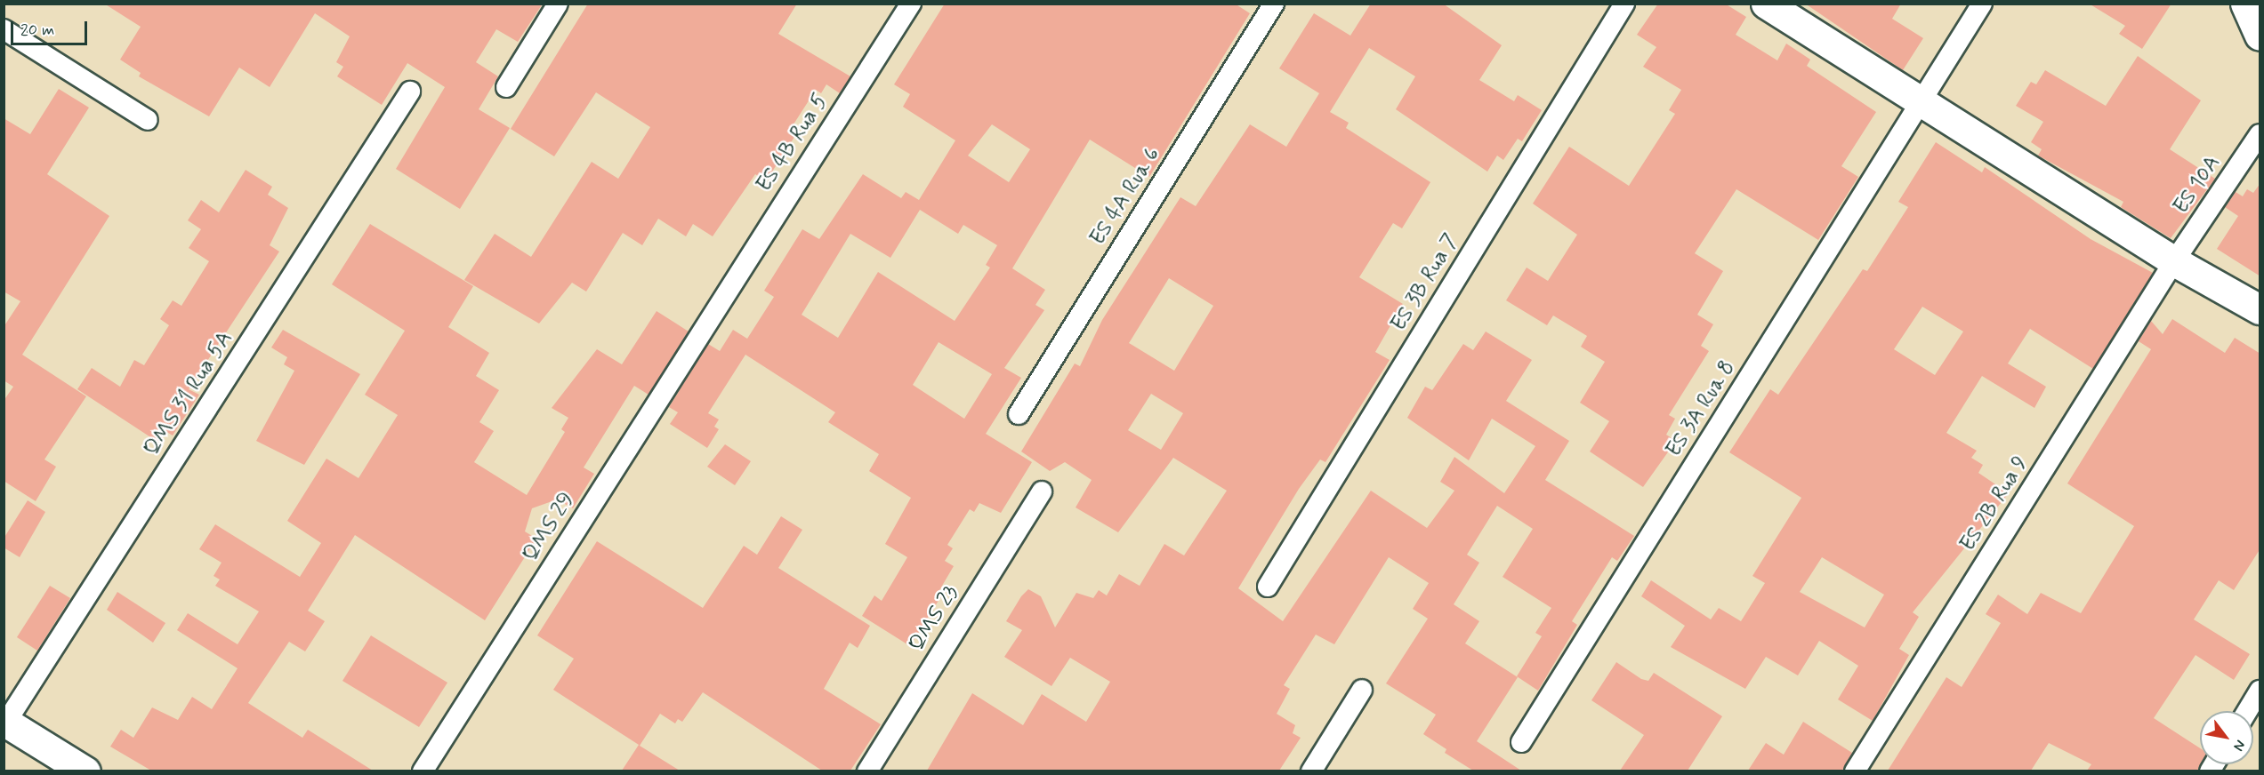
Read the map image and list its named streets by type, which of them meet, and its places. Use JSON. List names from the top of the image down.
{
  "streets": {
    "street": [
      "ES 4B Rua 5",
      "ES 10A",
      "ES 4A Rua 6",
      "ES 3B Rua 7",
      "QMS 31 Rua 5A",
      "ES 3A Rua 8",
      "ES 2B Rua 9",
      "QMS 29",
      "QMS 23"
    ]
  },
  "crossings": [
    ["ES 4B Rua 5", "QMS 29"],
    ["ES 10A", "ES 2B Rua 9"]
  ],
  "scale_bar": "20 m",
  "north": "bottom right"
}
